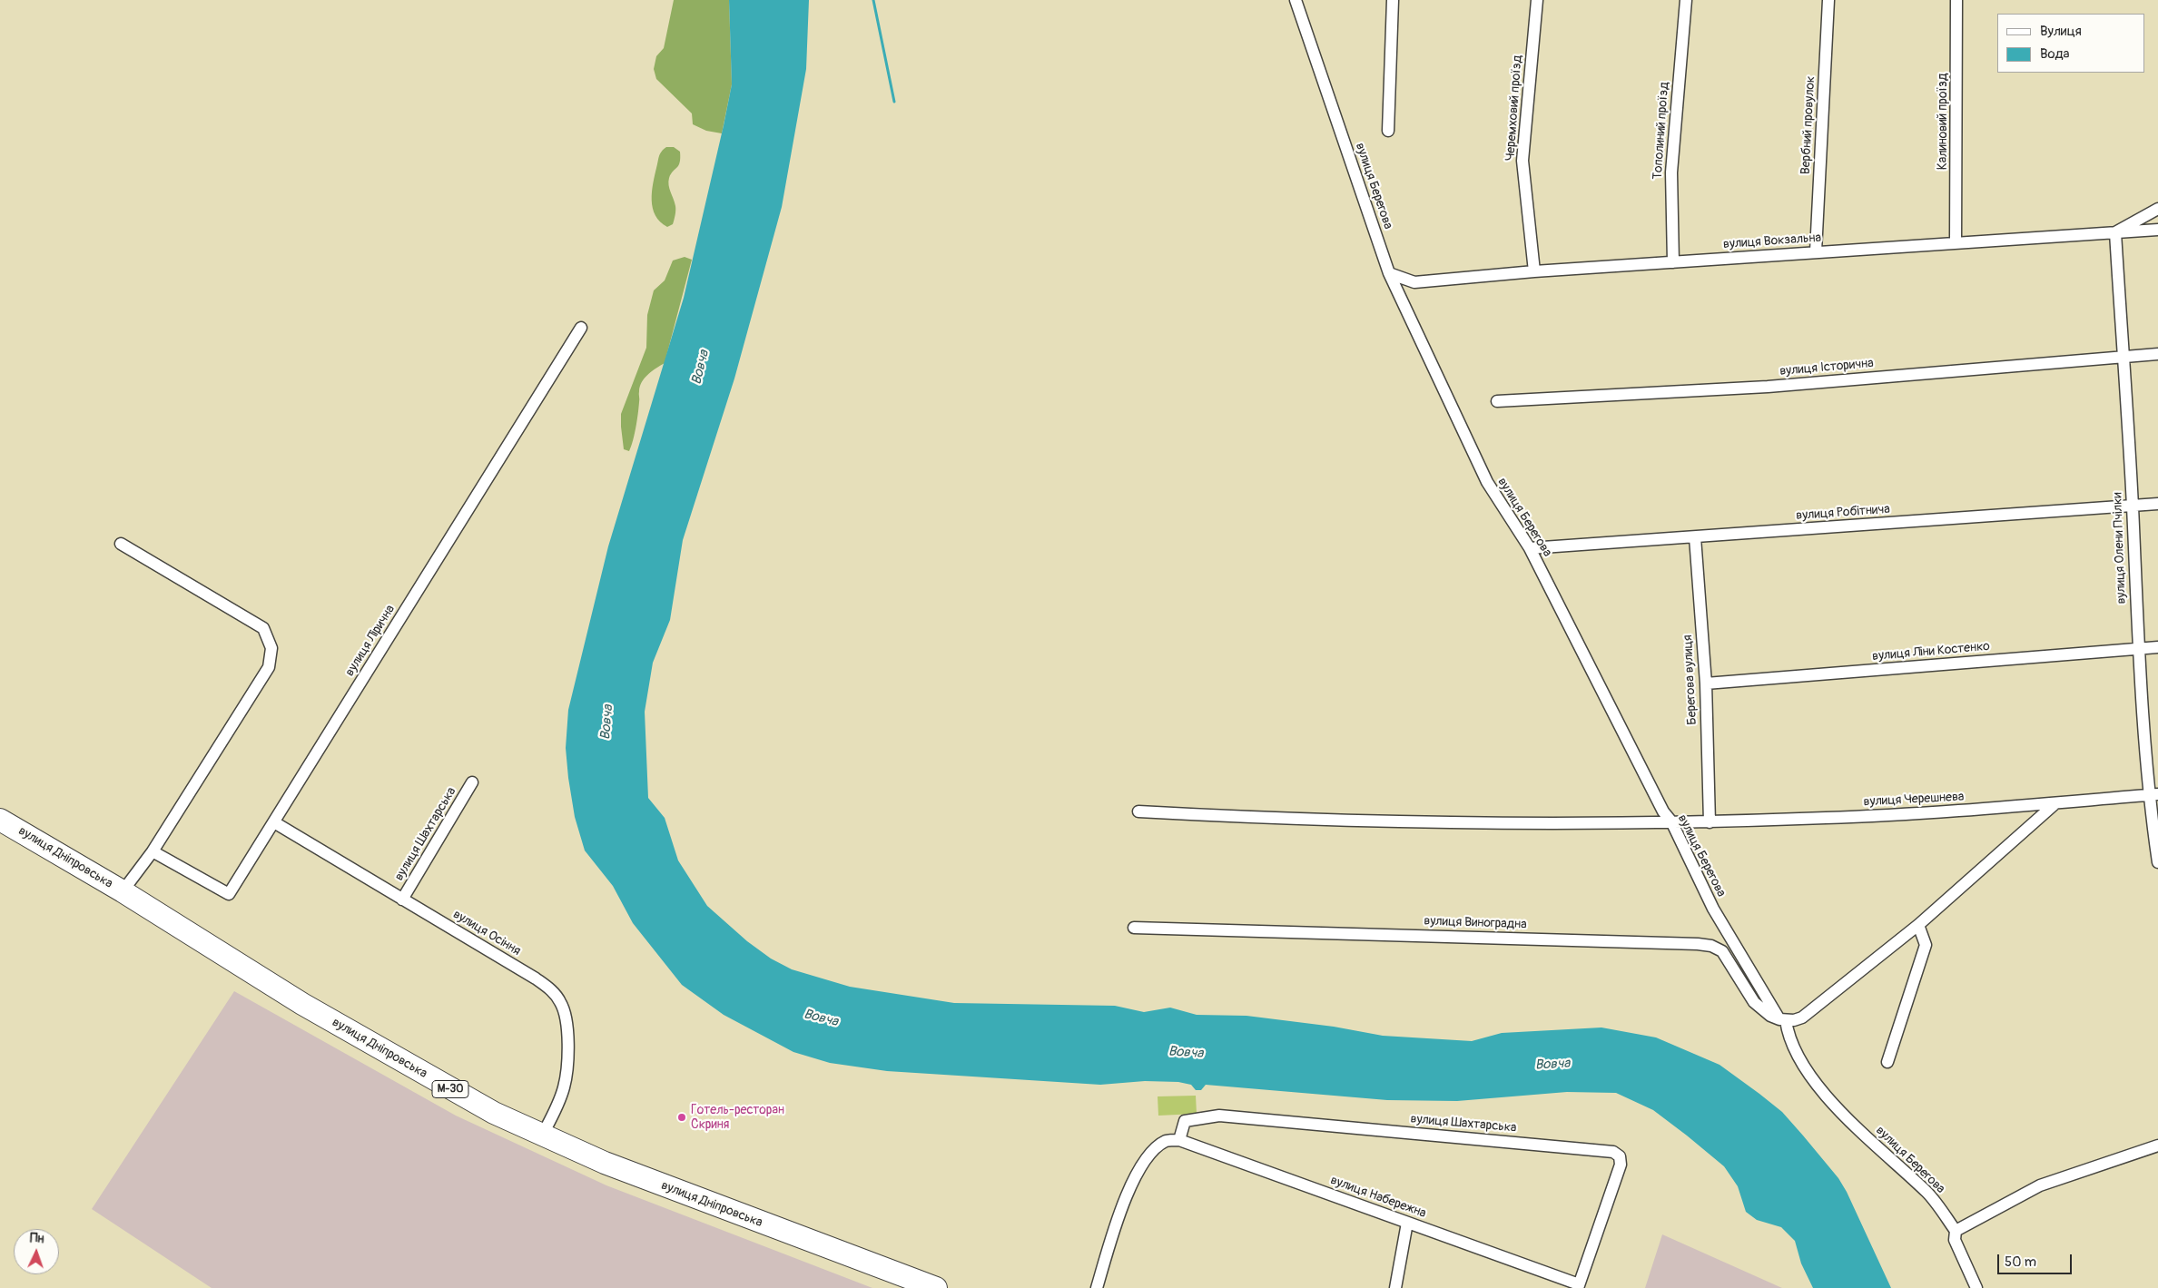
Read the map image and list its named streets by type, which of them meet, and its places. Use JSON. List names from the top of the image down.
{
  "streets": {
    "highway": ["вулиця Дніпровська", "М-30"],
    "street": [
      "Черемховий проїзд",
      "Калиновий проїзд",
      "Вербний провулок",
      "Тополиний проїзд",
      "вулиця Берегова",
      "вулиця Вокзальна",
      "вулиця Історична",
      "вулиця Робітнича",
      "вулиця Олени Пчілки",
      "вулиця Лірична",
      "вулиця Ліни Костенко",
      "Берегова вулиця",
      "вулиця Черешнева",
      "вулиця Шахтарська",
      "вулиця Виноградна",
      "вулиця Осіння",
      "вулиця Набережна"
    ]
  },
  "crossings": [
    ["Черемховий проїзд", "вулиця Вокзальна"],
    ["Калиновий проїзд", "вулиця Вокзальна"],
    ["Вербний провулок", "вулиця Вокзальна"],
    ["Тополиний проїзд", "вулиця Вокзальна"],
    ["вулиця Берегова", "вулиця Вокзальна"],
    ["вулиця Берегова", "вулиця Робітнича"],
    ["вулиця Берегова", "вулиця Черешнева"],
    ["вулиця Берегова", "вулиця Виноградна"],
    ["вулиця Вокзальна", "вулиця Олени Пчілки"],
    ["вулиця Історична", "вулиця Олени Пчілки"],
    ["вулиця Робітнича", "вулиця Олени Пчілки"],
    ["вулиця Робітнича", "Берегова вулиця"],
    ["вулиця Олени Пчілки", "вулиця Ліни Костенко"],
    ["вулиця Олени Пчілки", "вулиця Черешнева"],
    ["вулиця Лірична", "вулиця Осіння"],
    ["вулиця Ліни Костенко", "Берегова вулиця"],
    ["Берегова вулиця", "вулиця Черешнева"],
    ["вулиця Шахтарська", "вулиця Осіння"],
    ["вулиця Шахтарська", "вулиця Набережна"],
    ["вулиця Дніпровська", "вулиця Осіння"]
  ],
  "water": ["Вовча"],
  "places": ["Готель-ресторан Скриня"],
  "legend": ["Вулиця", "Вода"],
  "scale_bar": "50 m",
  "north": "top"
}
